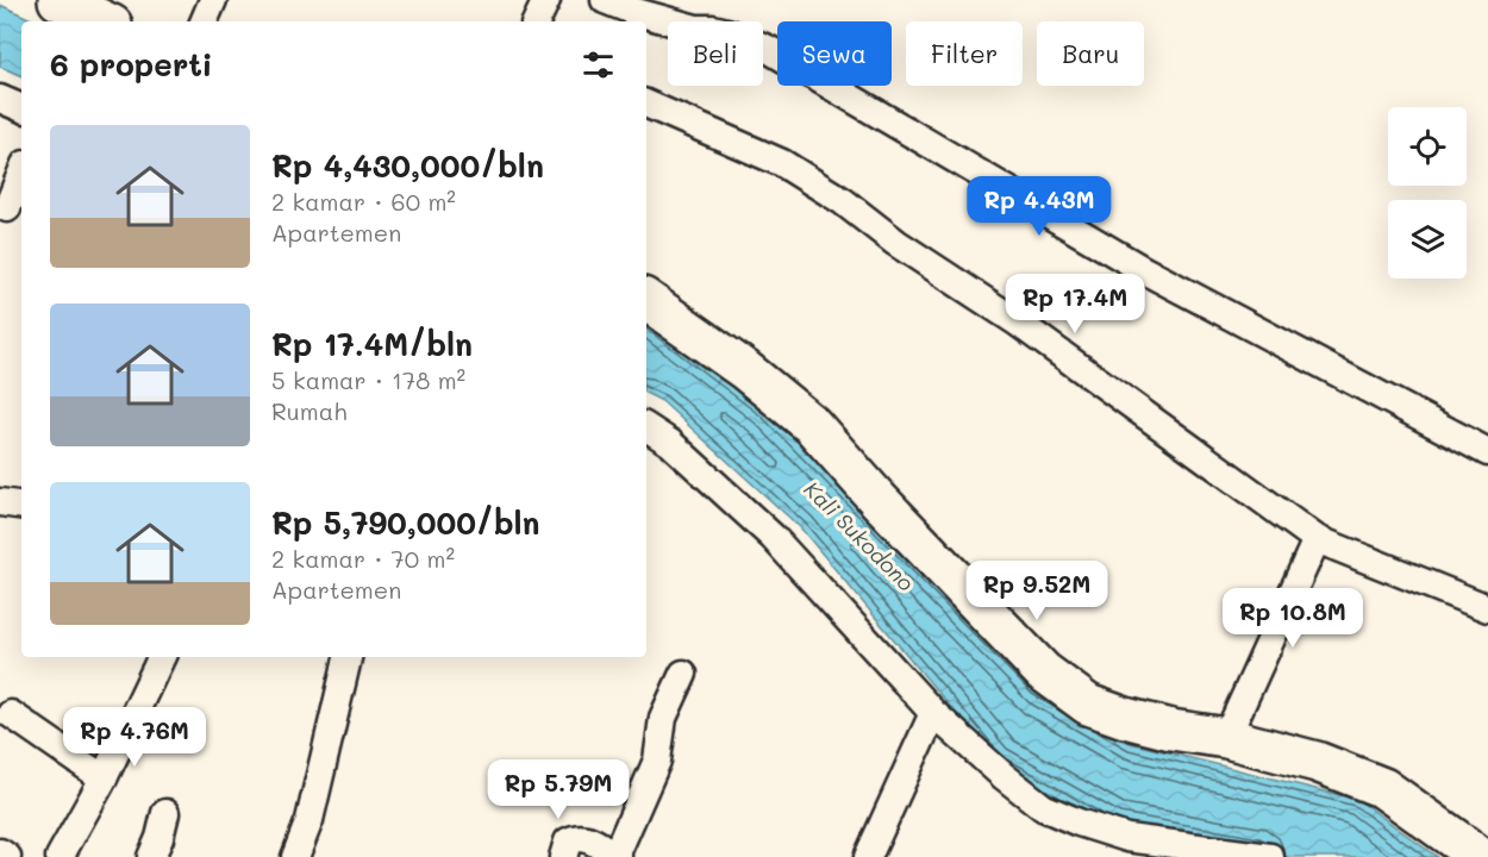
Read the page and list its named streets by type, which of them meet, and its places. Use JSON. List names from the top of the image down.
{
  "water": ["Kali Sukodono"],
  "page": {
    "chip": [
      "Beli",
      "Sewa",
      "Filter",
      "Baru"
    ],
    "heading": "6 properti",
    "list": [
      {
        "name": "Rp 4,430,000/bln",
        "note": "2 kamar · 60 m² · Apartemen"
      },
      {
        "name": "Rp 17.4M/bln",
        "note": "5 kamar · 178 m² · Rumah"
      },
      {
        "name": "Rp 5,790,000/bln",
        "note": "2 kamar · 70 m² · Apartemen"
      }
    ],
    "price": [
      "Rp 4.43M",
      "Rp 17.4M",
      "Rp 9.52M",
      "Rp 10.8M",
      "Rp 4.76M",
      "Rp 5.79M"
    ]
  }
}
